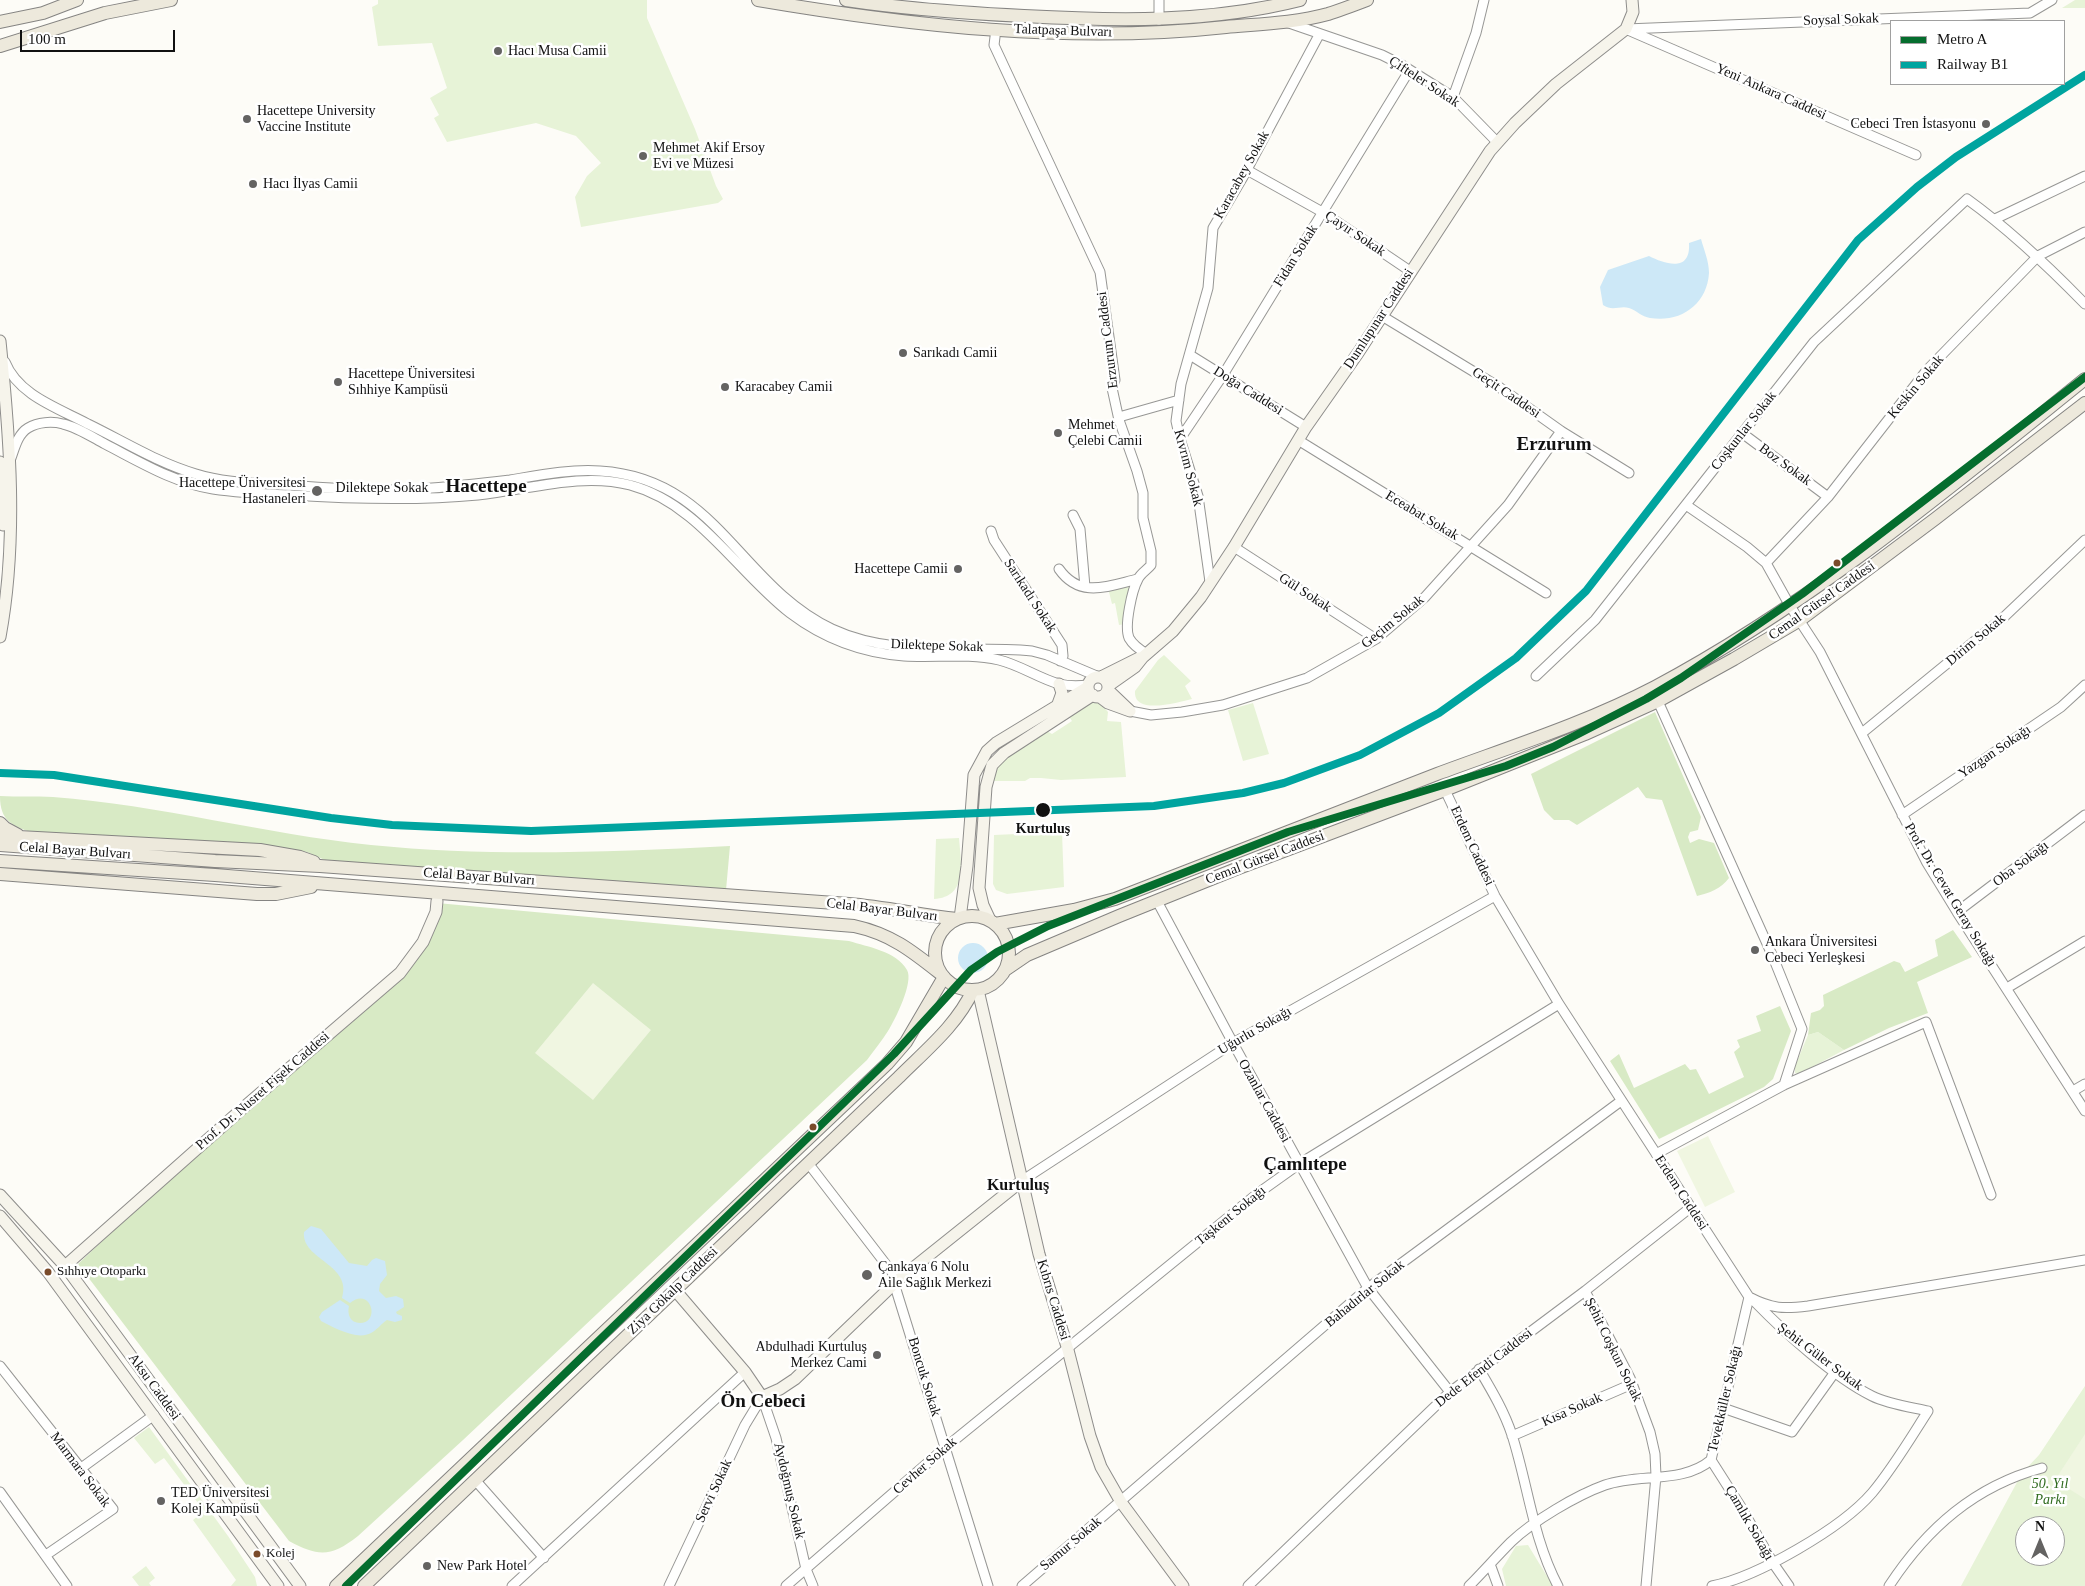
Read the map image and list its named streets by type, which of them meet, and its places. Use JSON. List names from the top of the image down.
{
  "streets": {
    "main road": [
      "Talatpaşa Bulvarı",
      "Dumlupınar Caddesi",
      "Cemal Gürsel Caddesi",
      "Celal Bayar Bulvarı",
      "Prof. Dr. Nusret Fişek Caddesi",
      "Ziya Gökalp Caddesi",
      "Kıbrıs Caddesi",
      "Aksu Caddesi"
    ],
    "street": [
      "Soysal Sokak",
      "Çifteler Sokak",
      "Yeni Ankara Caddesi",
      "Karacabey Sokak",
      "Çayır Sokak",
      "Fidan Sokak",
      "Erzurum Caddesi",
      "Keskin Sokak",
      "Doğa Caddesi",
      "Geçit Caddesi",
      "Coşkunlar Sokak",
      "Boz Sokak",
      "Kıvrım Sokak",
      "Dilektepe Sokak",
      "Eceabat Sokak",
      "Gül Sokak",
      "Sarıkadı Sokak",
      "Geçim Sokak",
      "Dirim Sokak",
      "Yazgan Sokağı",
      "Erdem Caddesi",
      "Oba Sokağı",
      "Prof. Dr. Cevat Geray Sokağı",
      "Uğurlu Sokağı",
      "Ozanlar Caddesi",
      "Taşkent Sokağı",
      "Bahadırlar Sokak",
      "Şehit Coşkun Sokak",
      "Şehit Güler Sokak",
      "Dede Efendi Caddesi",
      "Boncuk Sokak",
      "Tevekküller Sokağı",
      "Kısa Sokak",
      "Cevher Sokak",
      "Marmara Sokak",
      "Servi Sokak",
      "Aydoğmuş Sokak",
      "Çamlık Sokağı",
      "Samur Sokak"
    ]
  },
  "crossings": [
    ["Soysal Sokak", "Yeni Ankara Caddesi"],
    ["Soysal Sokak", "Dumlupınar Caddesi"],
    ["Talatpaşa Bulvarı", "Çifteler Sokak"],
    ["Talatpaşa Bulvarı", "Erzurum Caddesi"],
    ["Çifteler Sokak", "Karacabey Sokak"],
    ["Çifteler Sokak", "Fidan Sokak"],
    ["Çifteler Sokak", "Dumlupınar Caddesi"],
    ["Yeni Ankara Caddesi", "Dumlupınar Caddesi"],
    ["Karacabey Sokak", "Çayır Sokak"],
    ["Karacabey Sokak", "Doğa Caddesi"],
    ["Karacabey Sokak", "Kıvrım Sokak"],
    ["Çayır Sokak", "Fidan Sokak"],
    ["Çayır Sokak", "Dumlupınar Caddesi"],
    ["Fidan Sokak", "Doğa Caddesi"],
    ["Fidan Sokak", "Kıvrım Sokak"],
    ["Dumlupınar Caddesi", "Erzurum Caddesi"],
    ["Dumlupınar Caddesi", "Doğa Caddesi"],
    ["Dumlupınar Caddesi", "Geçit Caddesi"],
    ["Dumlupınar Caddesi", "Kıvrım Sokak"],
    ["Dumlupınar Caddesi", "Dilektepe Sokak"],
    ["Dumlupınar Caddesi", "Eceabat Sokak"],
    ["Dumlupınar Caddesi", "Gül Sokak"],
    ["Dumlupınar Caddesi", "Cemal Gürsel Caddesi"],
    ["Dumlupınar Caddesi", "Celal Bayar Bulvarı"],
    ["Dumlupınar Caddesi", "Ziya Gökalp Caddesi"],
    ["Dumlupınar Caddesi", "Kıbrıs Caddesi"],
    ["Keskin Sokak", "Boz Sokak"],
    ["Doğa Caddesi", "Kıvrım Sokak"],
    ["Geçit Caddesi", "Geçim Sokak"],
    ["Coşkunlar Sokak", "Boz Sokak"],
    ["Dilektepe Sokak", "Sarıkadı Sokak"],
    ["Eceabat Sokak", "Geçim Sokak"],
    ["Gül Sokak", "Geçim Sokak"],
    ["Cemal Gürsel Caddesi", "Erdem Caddesi"],
    ["Cemal Gürsel Caddesi", "Celal Bayar Bulvarı"],
    ["Cemal Gürsel Caddesi", "Prof. Dr. Cevat Geray Sokağı"],
    ["Cemal Gürsel Caddesi", "Ozanlar Caddesi"],
    ["Cemal Gürsel Caddesi", "Ziya Gökalp Caddesi"],
    ["Cemal Gürsel Caddesi", "Kıbrıs Caddesi"],
    ["Dirim Sokak", "Prof. Dr. Cevat Geray Sokağı"],
    ["Yazgan Sokağı", "Prof. Dr. Cevat Geray Sokağı"],
    ["Erdem Caddesi", "Uğurlu Sokağı"],
    ["Erdem Caddesi", "Taşkent Sokağı"],
    ["Erdem Caddesi", "Bahadırlar Sokak"],
    ["Erdem Caddesi", "Şehit Güler Sokak"],
    ["Erdem Caddesi", "Dede Efendi Caddesi"],
    ["Erdem Caddesi", "Tevekküller Sokağı"],
    ["Celal Bayar Bulvarı", "Ziya Gökalp Caddesi"],
    ["Celal Bayar Bulvarı", "Kıbrıs Caddesi"],
    ["Oba Sokağı", "Prof. Dr. Cevat Geray Sokağı"],
    ["Uğurlu Sokağı", "Ozanlar Caddesi"],
    ["Uğurlu Sokağı", "Kıbrıs Caddesi"],
    ["Prof. Dr. Nusret Fişek Caddesi", "Aksu Caddesi"],
    ["Ozanlar Caddesi", "Taşkent Sokağı"],
    ["Ozanlar Caddesi", "Bahadırlar Sokak"],
    ["Ozanlar Caddesi", "Dede Efendi Caddesi"],
    ["Taşkent Sokağı", "Kıbrıs Caddesi"],
    ["Taşkent Sokağı", "Cevher Sokak"],
    ["Ziya Gökalp Caddesi", "Kıbrıs Caddesi"],
    ["Ziya Gökalp Caddesi", "Boncuk Sokak"],
    ["Bahadırlar Sokak", "Kıbrıs Caddesi"],
    ["Bahadırlar Sokak", "Samur Sokak"],
    ["Kıbrıs Caddesi", "Cevher Sokak"],
    ["Kıbrıs Caddesi", "Samur Sokak"],
    ["Şehit Coşkun Sokak", "Dede Efendi Caddesi"],
    ["Şehit Coşkun Sokak", "Tevekküller Sokağı"],
    ["Şehit Coşkun Sokak", "Kısa Sokak"],
    ["Şehit Güler Sokak", "Tevekküller Sokağı"],
    ["Şehit Güler Sokak", "Çamlık Sokağı"],
    ["Boncuk Sokak", "Cevher Sokak"],
    ["Tevekküller Sokağı", "Çamlık Sokağı"],
    ["Cevher Sokak", "Aydoğmuş Sokak"],
    ["Servi Sokak", "Aydoğmuş Sokak"]
  ],
  "districts": [
    "Erzurum",
    "Hacettepe",
    "Çamlıtepe",
    "Kurtuluş",
    "Ön Cebeci"
  ],
  "parks": ["50. Yıl Parkı"],
  "places": [
    "Hacı Musa Camii",
    "Hacettepe University Vaccine Institute",
    "Cebeci Tren İstasyonu",
    "Mehmet Akif Ersoy Evi ve Müzesi",
    "Hacı İlyas Camii",
    "Sarıkadı Camii",
    "Hacettepe Üniversitesi Sıhhiye Kampüsü",
    "Karacabey Camii",
    "Mehmet Çelebi Camii",
    "Hacettepe Üniversitesi Hastaneleri",
    "Hacettepe Camii",
    "Kurtuluş",
    "Ankara Üniversitesi Cebeci Yerleşkesi",
    "Sıhhıye Otoparkı",
    "Çankaya 6 Nolu Aile Sağlık Merkezi",
    "Abdulhadi Kurtuluş Merkez Cami",
    "TED Üniversitesi Kolej Kampüsü",
    "Kolej",
    "New Park Hotel"
  ],
  "lines": ["rail line B1", "metro line A"],
  "legend": ["Metro A", "Railway B1"],
  "scale_bar": "100 m",
  "north": "top"
}
